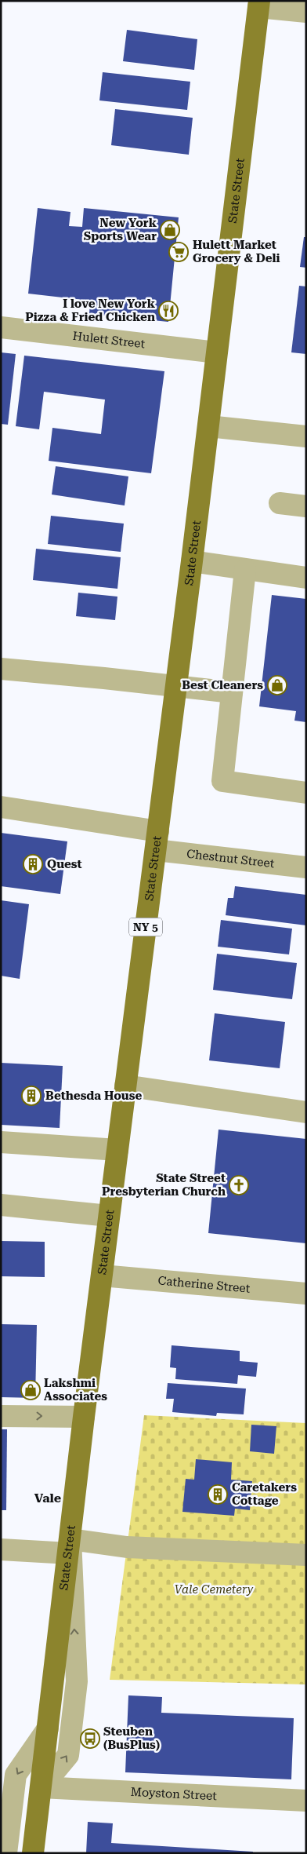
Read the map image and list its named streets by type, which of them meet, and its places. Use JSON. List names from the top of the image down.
{
  "streets": {
    "main road": ["State Street", "NY 5"],
    "street": [
      "Hulett Street",
      "Chestnut Street",
      "Catherine Street",
      "Moyston Street"
    ]
  },
  "crossings": [
    ["State Street", "Hulett Street"],
    ["State Street", "Chestnut Street"],
    ["State Street", "Catherine Street"],
    ["State Street", "Moyston Street"]
  ],
  "districts": ["Vale"],
  "parks": ["Vale Cemetery"],
  "places": {
    "shop": ["New York Sports Wear", "Best Cleaners", "Lakshmi Associates"],
    "supermarket": ["Hulett Market Grocery & Deli"],
    "restaurant": ["I love New York Pizza & Fried Chicken"],
    "building": ["Quest", "Bethesda House", "Caretakers Cottage"],
    "church": ["State Street Presbyterian Church"],
    "bus stop": ["Steuben (BusPlus)"]
  }
}
